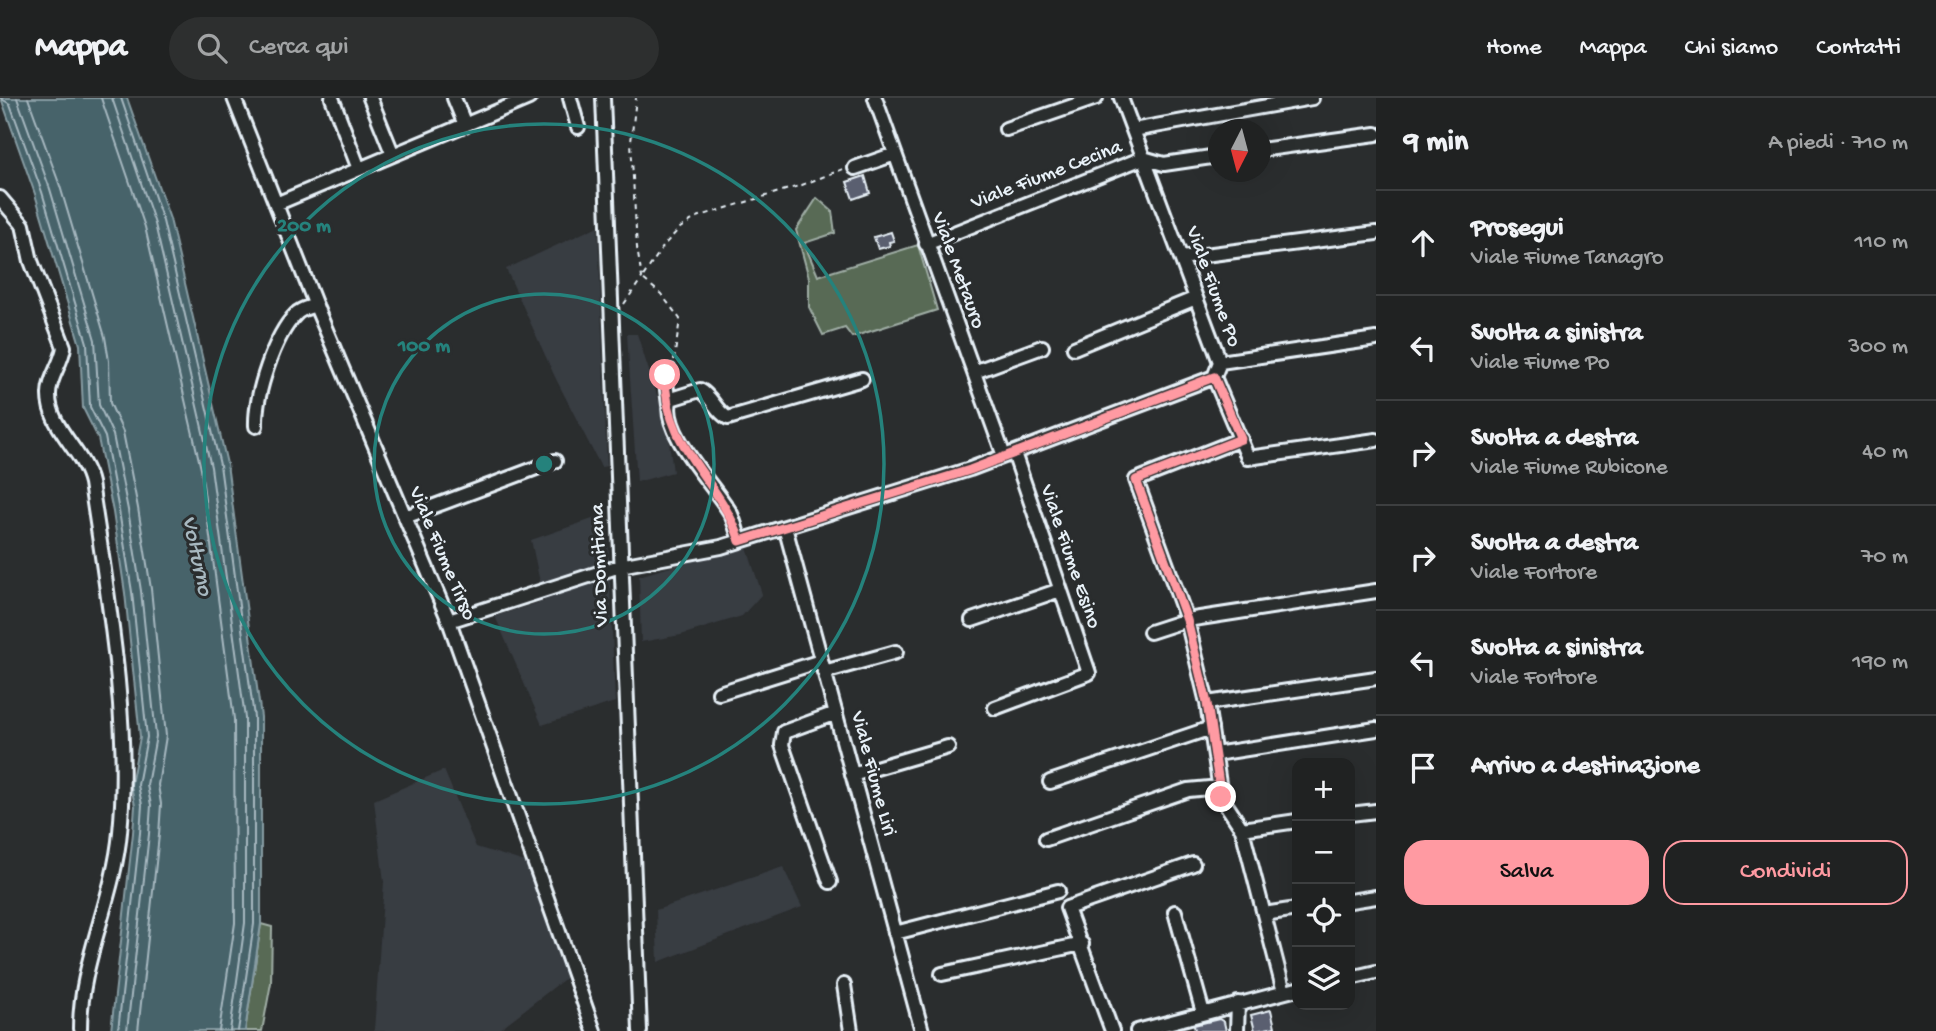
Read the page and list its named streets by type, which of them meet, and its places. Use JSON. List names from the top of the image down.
{
  "streets": {
    "street": [
      "Viale Fiume Cecina",
      "Viale Metauro",
      "Viale Fiume Po",
      "Viale Fiume Tirso",
      "Viale Fiume Esino",
      "Via Domitiana",
      "Viale Fiume Liri"
    ]
  },
  "crossings": [
    ["Viale Fiume Cecina", "Viale Metauro"],
    ["Viale Fiume Cecina", "Viale Fiume Po"],
    ["Viale Metauro", "Viale Fiume Po"],
    ["Viale Metauro", "Viale Fiume Esino"],
    ["Viale Fiume Po", "Viale Fiume Tirso"],
    ["Viale Fiume Po", "Viale Fiume Esino"],
    ["Viale Fiume Po", "Via Domitiana"],
    ["Viale Fiume Po", "Viale Fiume Liri"]
  ],
  "water": ["Volturno"],
  "north": "bottom",
  "page": {
    "header": "Mappa",
    "search": "Cerca qui",
    "nav": [
      "Home",
      "Mappa",
      "Chi siamo",
      "Contatti"
    ],
    "heading": ["9 min", "A piedi · 710 m"],
    "list": [
      ["Prosegui", "Viale Fiume Tanagro", "110 m"],
      ["Svolta a sinistra", "Viale Fiume Po", "300 m"],
      ["Svolta a destra", "Viale Fiume Rubicone", "40 m"],
      ["Svolta a destra", "Viale Fortore", "70 m"],
      ["Svolta a sinistra", "Viale Fortore", "190 m"],
      "Arrivo a destinazione"
    ],
    "map_buttons": ["+", "−"],
    "buttons": ["Salva", "Condividi"]
  },
  "rings": ["200 m", "100 m"]
}
